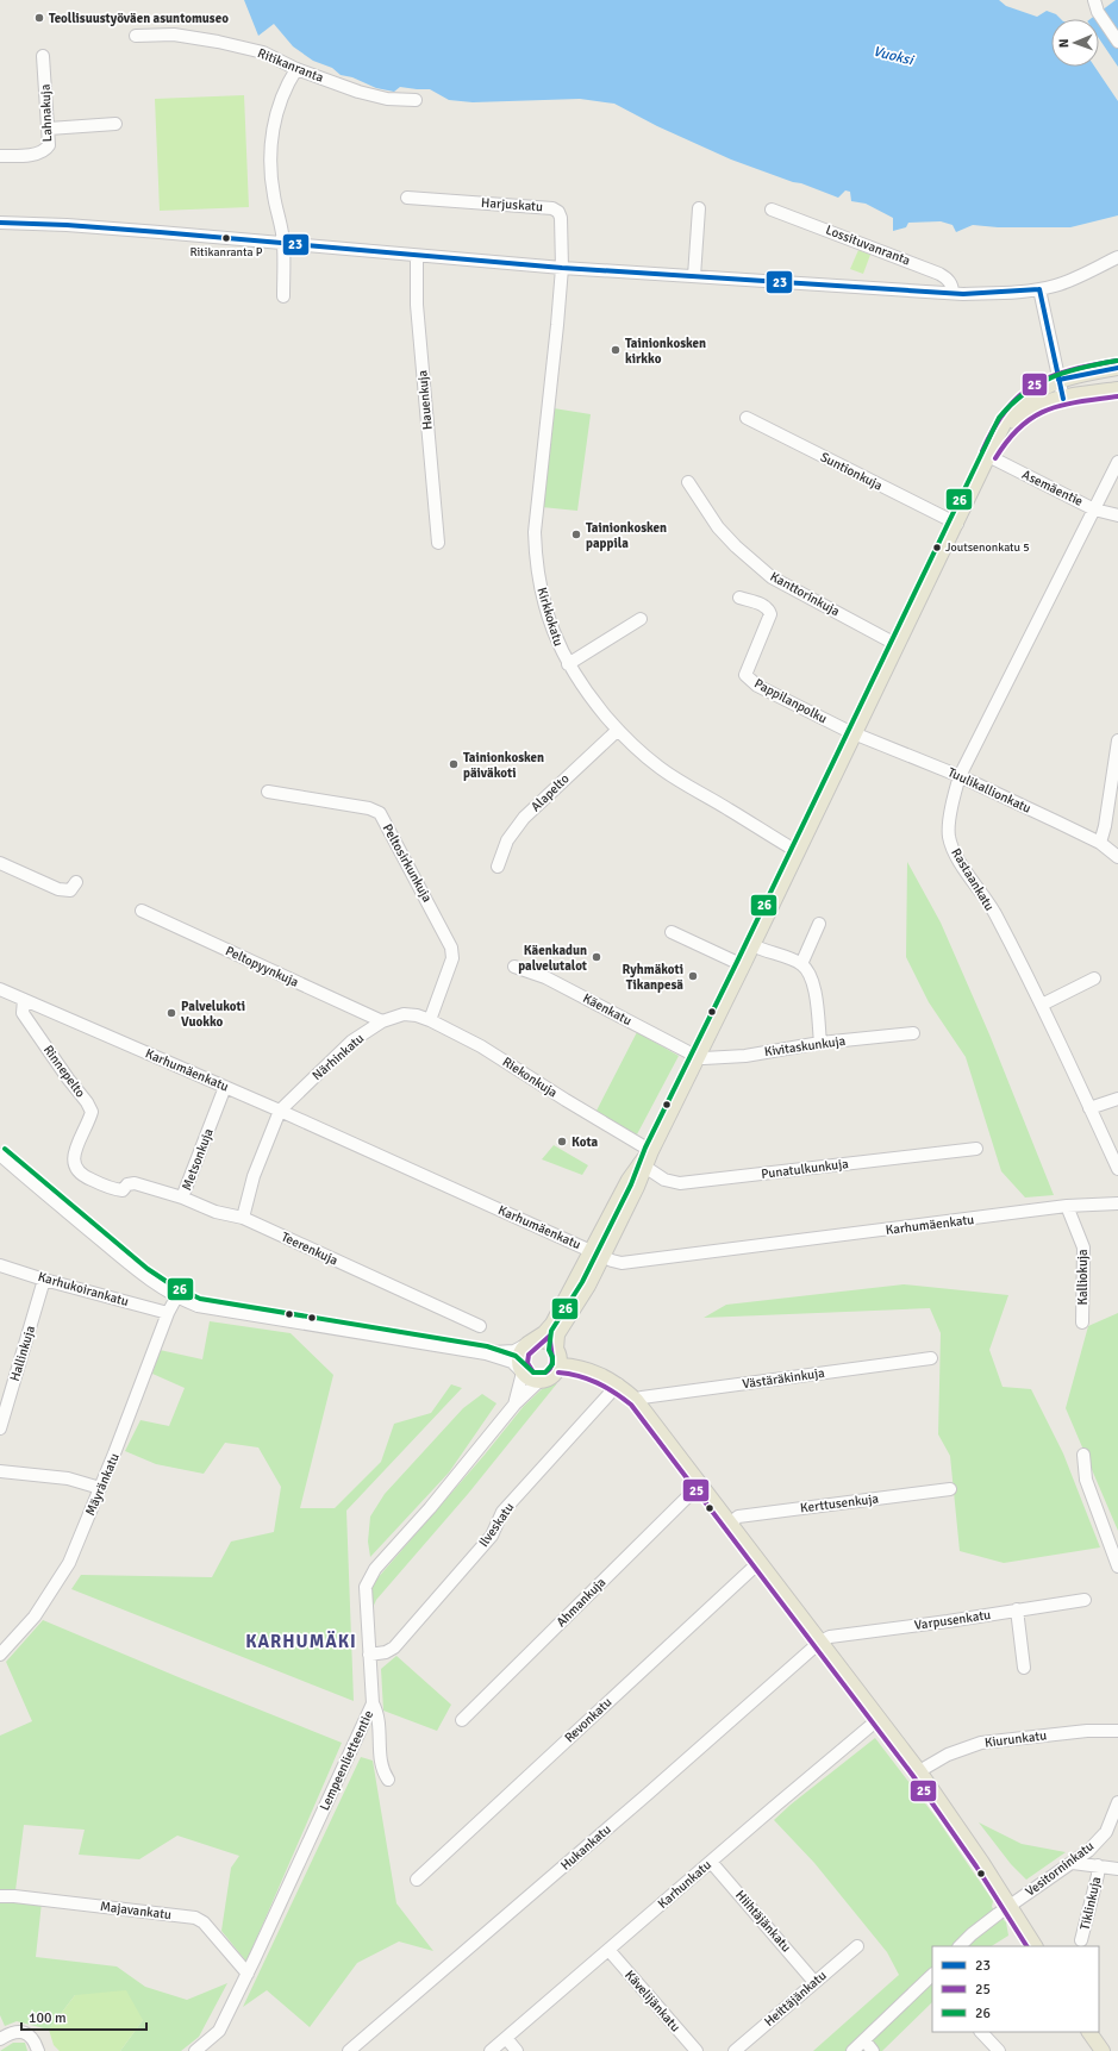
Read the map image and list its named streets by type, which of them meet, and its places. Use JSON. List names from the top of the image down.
{
  "streets": {
    "street": [
      "Ritikanranta",
      "Lahnakuja",
      "Harjuskatu",
      "Lossituvanranta",
      "Hauenkuja",
      "Suntionkuja",
      "Asemäentie",
      "Kanttorinkuja",
      "Kirkkokatu",
      "Pappilanpolku",
      "Tuulikallionkatu",
      "Alapelto",
      "Peltosirkunkuja",
      "Rastaankatu",
      "Peltopyynkuja",
      "Käenkatu",
      "Kivitaskunkuja",
      "Närhinkatu",
      "Karhumäenkatu",
      "Rinnepelto",
      "Riekonkuja",
      "Metsonkuja",
      "Punatulkunkuja",
      "Teerenkuja",
      "Kalliokuja",
      "Karhukoirankatu",
      "Hallinkuja",
      "Västäräkinkuja",
      "Mäyränkatu",
      "Kerttusenkuja",
      "Ilveskatu",
      "Ahmankuja",
      "Varpusenkatu",
      "Revonkatu",
      "Kiurunkatu",
      "Lempeenlietteentie",
      "Hukankatu",
      "Vesitorninkatu",
      "Karhunkatu",
      "Tiklinkuja",
      "Majavankatu",
      "Hiihtäjänkatu",
      "Heittäjänkatu",
      "Kävelijänkatu"
    ]
  },
  "crossings": [
    ["Harjuskatu", "Kirkkokatu"],
    ["Asemäentie", "Rastaankatu"],
    ["Kirkkokatu", "Alapelto"],
    ["Pappilanpolku", "Tuulikallionkatu"],
    ["Tuulikallionkatu", "Rastaankatu"],
    ["Peltosirkunkuja", "Riekonkuja"],
    ["Peltopyynkuja", "Närhinkatu"],
    ["Käenkatu", "Kivitaskunkuja"],
    ["Närhinkatu", "Karhumäenkatu"],
    ["Närhinkatu", "Riekonkuja"],
    ["Karhumäenkatu", "Rinnepelto"],
    ["Karhumäenkatu", "Metsonkuja"],
    ["Karhumäenkatu", "Kalliokuja"],
    ["Rinnepelto", "Metsonkuja"],
    ["Metsonkuja", "Teerenkuja"],
    ["Karhukoirankatu", "Hallinkuja"],
    ["Karhukoirankatu", "Mäyränkatu"],
    ["Ilveskatu", "Lempeenlietteentie"],
    ["Varpusenkatu", "Hukankatu"],
    ["Lempeenlietteentie", "Majavankatu"],
    ["Karhunkatu", "Hiihtäjänkatu"],
    ["Karhunkatu", "Kävelijänkatu"],
    ["Hiihtäjänkatu", "Heittäjänkatu"]
  ],
  "districts": ["KARHUMÄKI"],
  "water": ["Vuoksi"],
  "places": [
    "Teollisuustyöväen asuntomuseo",
    "Ritikanranta P",
    "Tainionkosken kirkko",
    "Tainionkosken pappila",
    "Joutsenonkatu 5",
    "Tainionkosken päiväkoti",
    "Käenkadun palvelutalot",
    "Ryhmäkoti Tikanpesä",
    "Palvelukoti Vuokko",
    "Kota"
  ],
  "lines": ["transit line 23", "transit line 25", "transit line 26"],
  "legend": ["23", "25", "26"],
  "scale_bar": "100 m",
  "north": "left"
}
